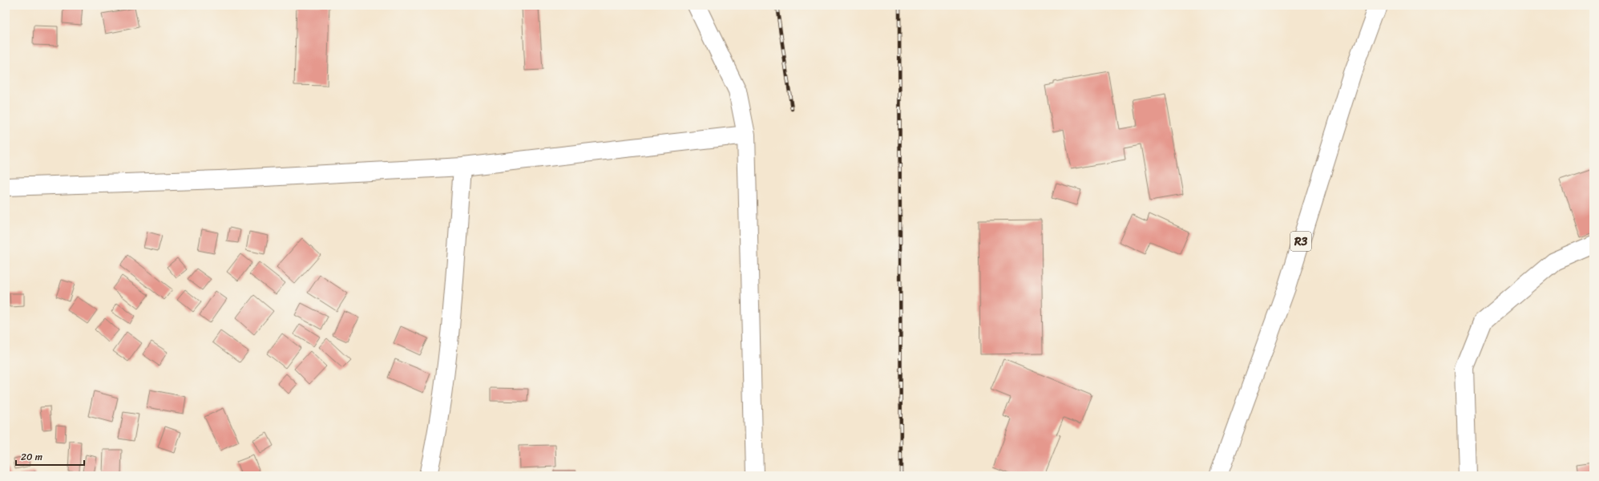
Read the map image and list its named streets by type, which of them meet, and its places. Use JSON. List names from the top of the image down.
{
  "streets": {
    "main road": ["R3"]
  },
  "scale_bar": "20 m"
}
